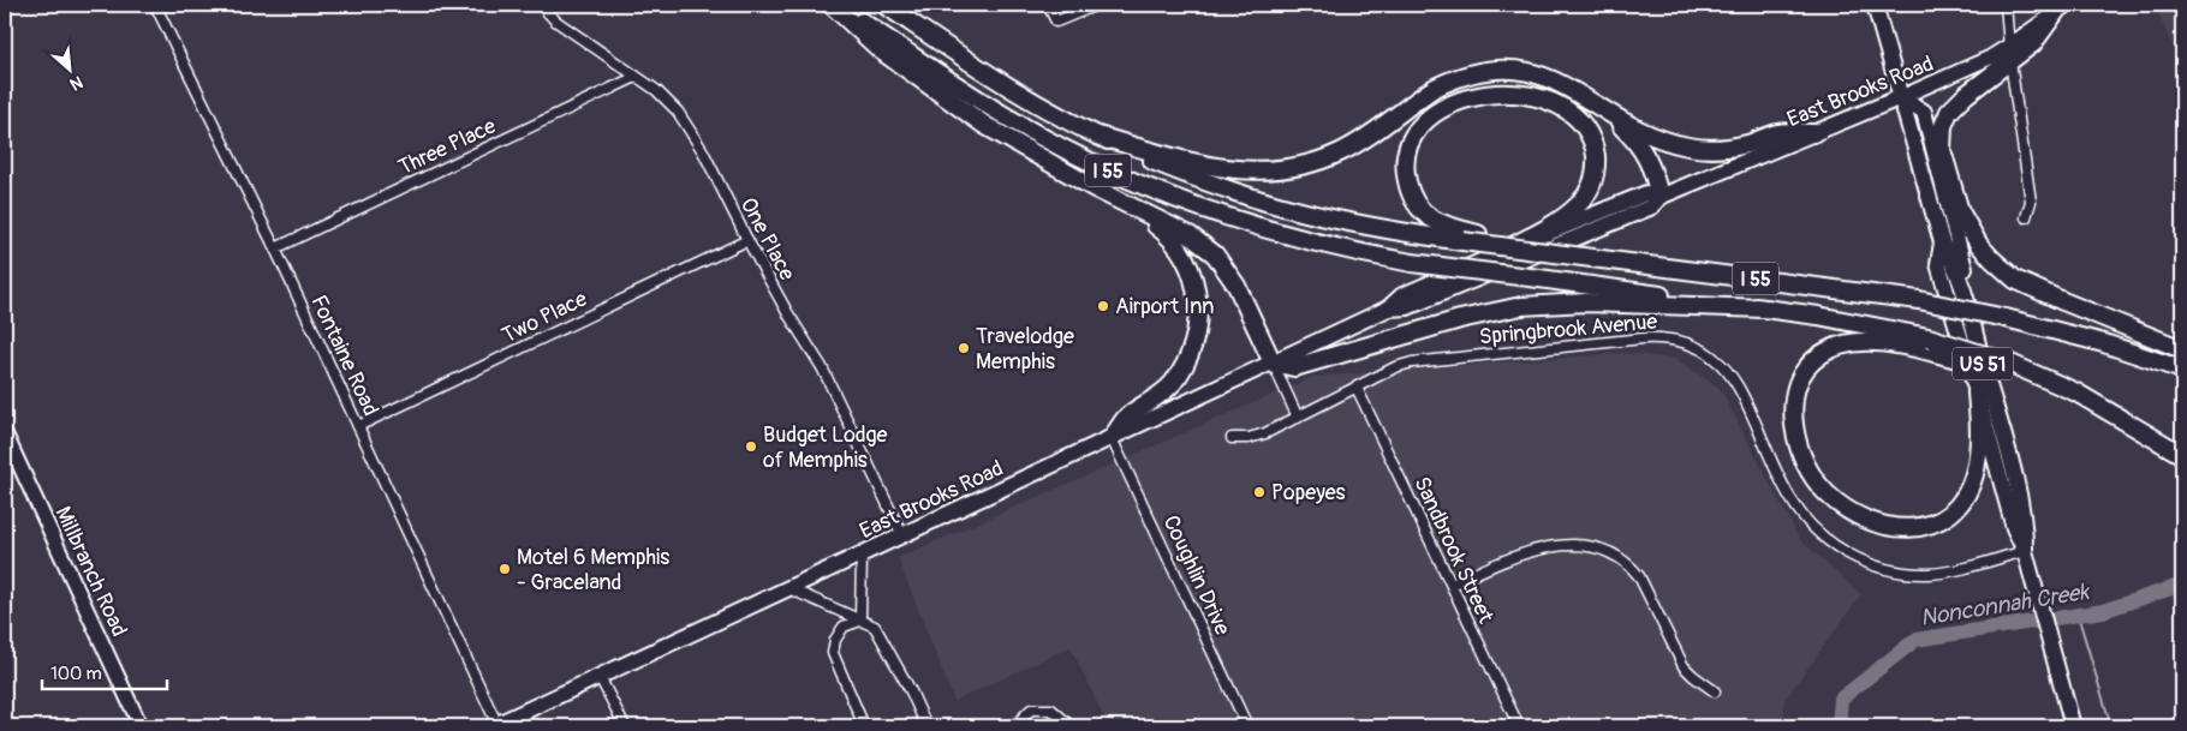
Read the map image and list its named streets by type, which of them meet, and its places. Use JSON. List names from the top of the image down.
{
  "streets": {
    "highway": ["I 55"],
    "main road": ["East Brooks Road", "US 51", "Millbranch Road"],
    "street": [
      "Three Place",
      "One Place",
      "Two Place",
      "Springbrook Avenue",
      "Fontaine Road",
      "Sandbrook Street",
      "Coughlin Drive"
    ]
  },
  "crossings": [
    ["East Brooks Road", "One Place"],
    ["East Brooks Road", "Fontaine Road"],
    ["East Brooks Road", "US 51"],
    ["East Brooks Road", "Coughlin Drive"],
    ["Three Place", "One Place"],
    ["Three Place", "Fontaine Road"],
    ["One Place", "Two Place"],
    ["Two Place", "Fontaine Road"],
    ["Springbrook Avenue", "US 51"],
    ["Springbrook Avenue", "Sandbrook Street"]
  ],
  "water": ["Nonconnah Creek"],
  "places": [
    "Airport Inn",
    "Travelodge Memphis",
    "Budget Lodge of Memphis",
    "Popeyes",
    "Motel 6 Memphis - Graceland"
  ],
  "scale_bar": "100 m",
  "north": "bottom right"
}
